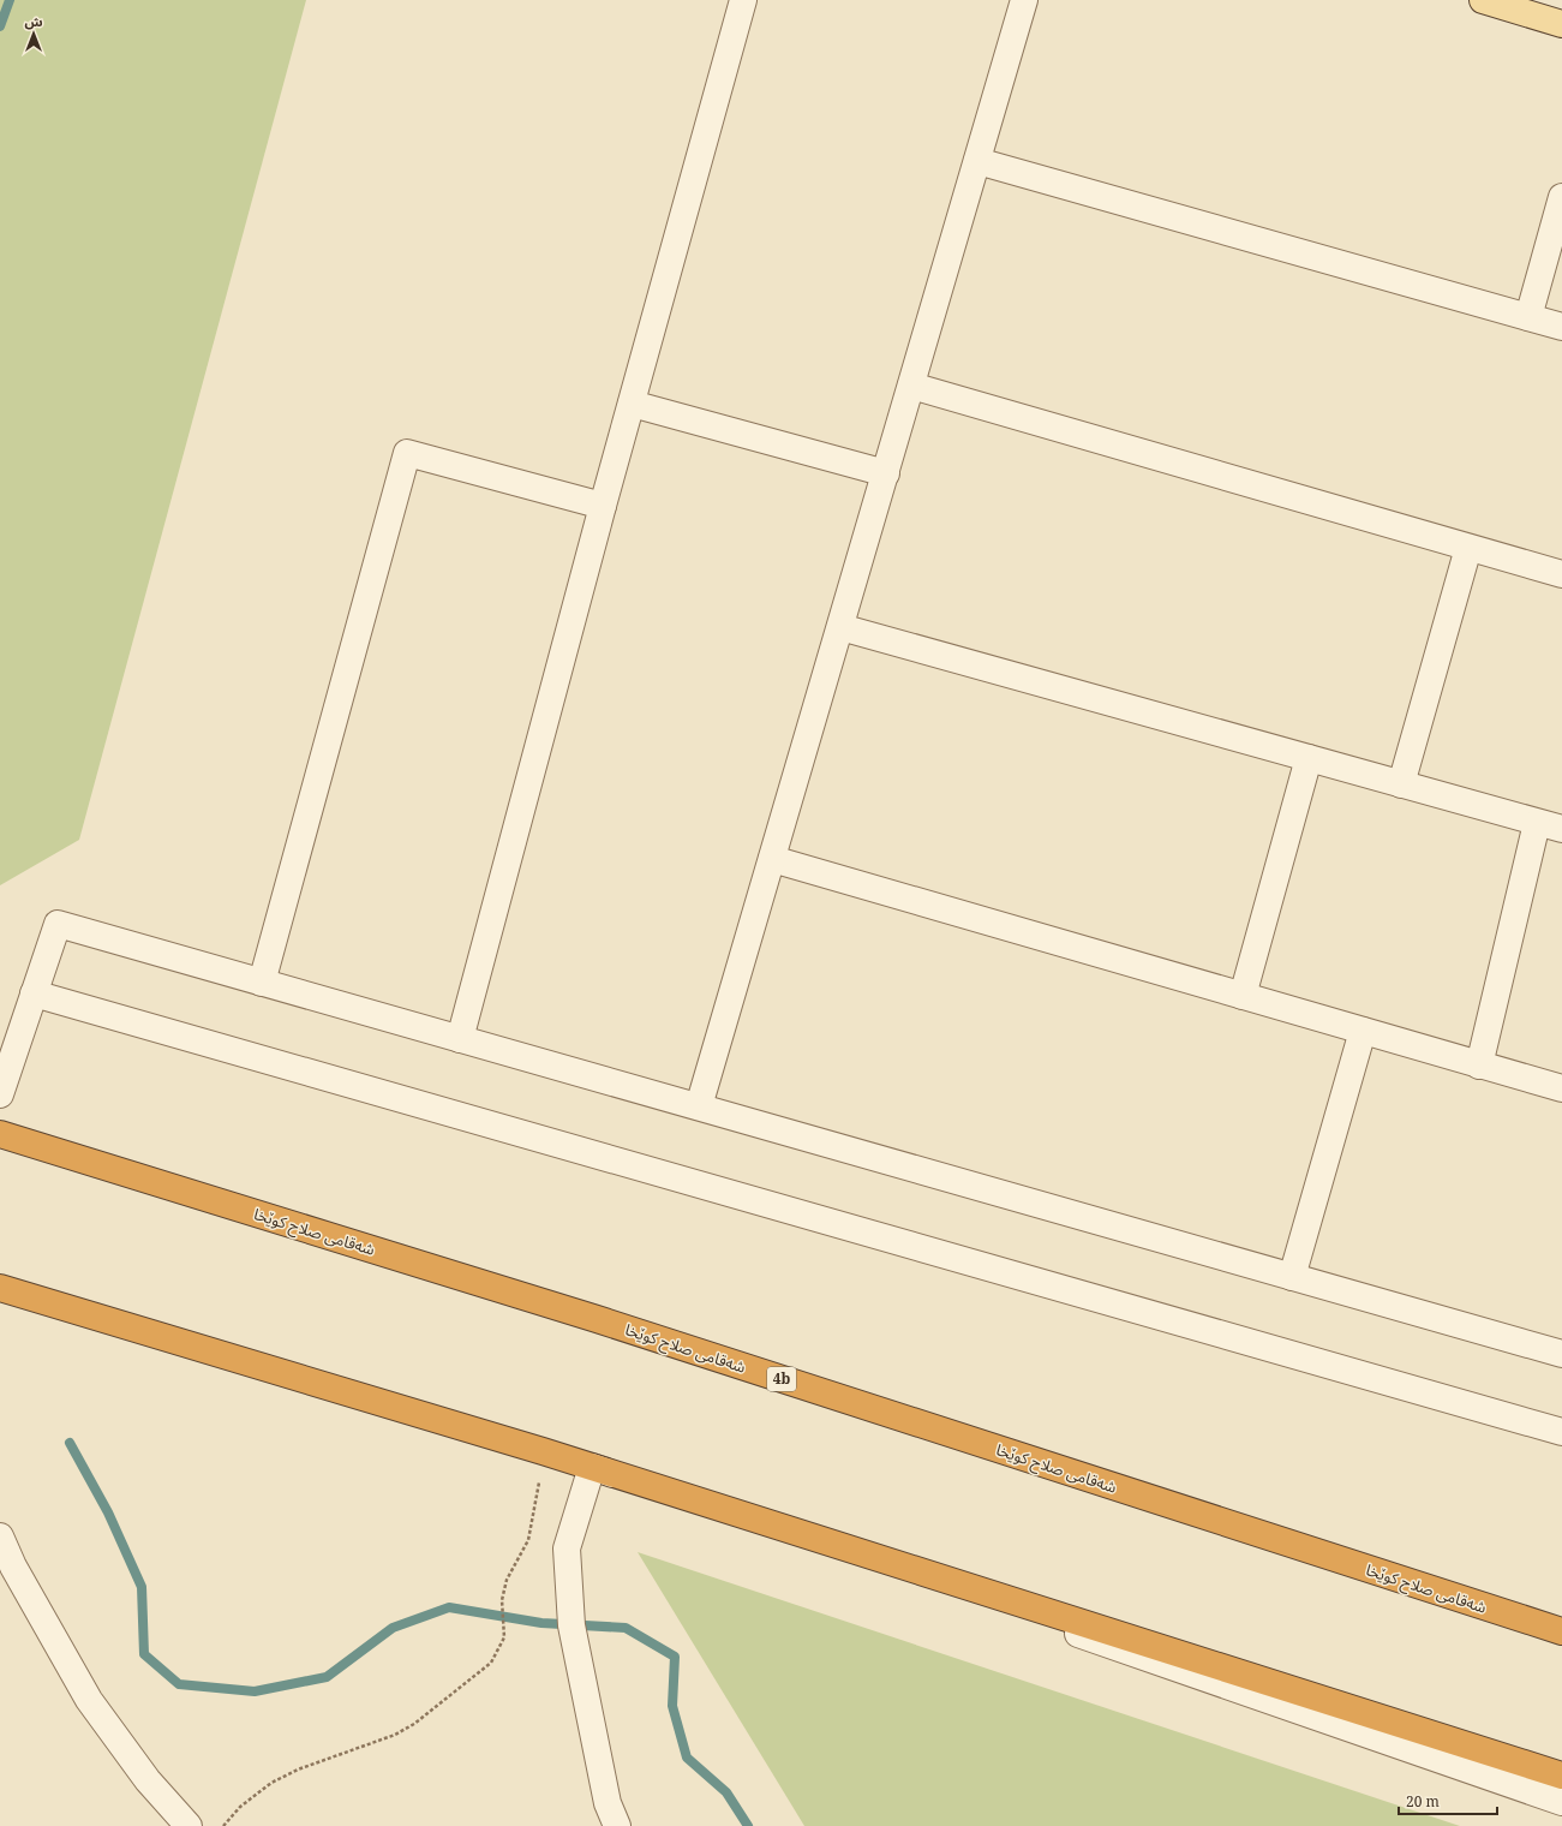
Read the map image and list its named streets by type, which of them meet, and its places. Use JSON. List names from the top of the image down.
{
  "streets": {
    "highway": ["شەقامی صلاح کوێخا", "4b"]
  },
  "scale_bar": "20 m",
  "north": "top"
}
